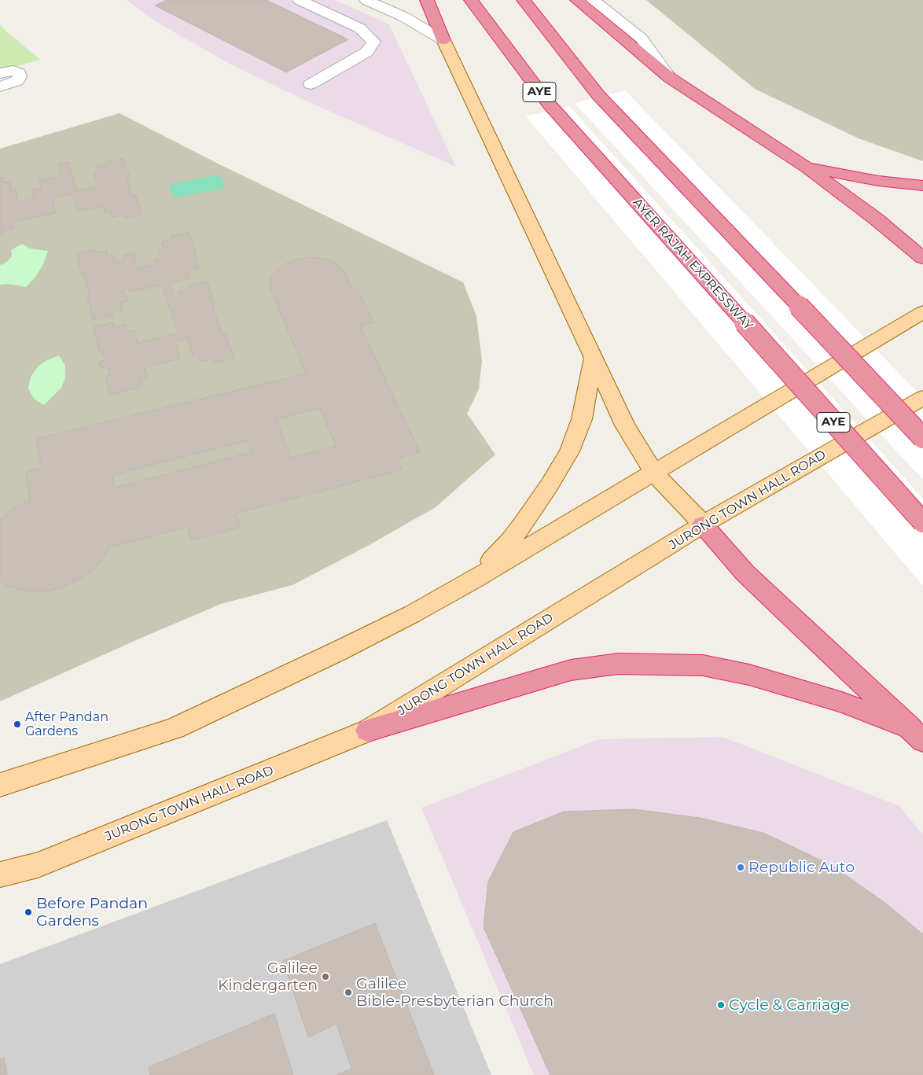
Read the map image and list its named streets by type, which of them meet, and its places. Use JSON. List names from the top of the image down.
{
  "streets": {
    "highway": ["AYE", "AYER RAJAH EXPRESSWAY"],
    "main road": ["JURONG TOWN HALL ROAD"]
  },
  "places": [
    "After Pandan Gardens",
    "Republic Auto",
    "Before Pandan Gardens",
    "Galilee Kindergarten",
    "Galilee Bible-Presbyterian Church",
    "Cycle & Carriage"
  ]
}
